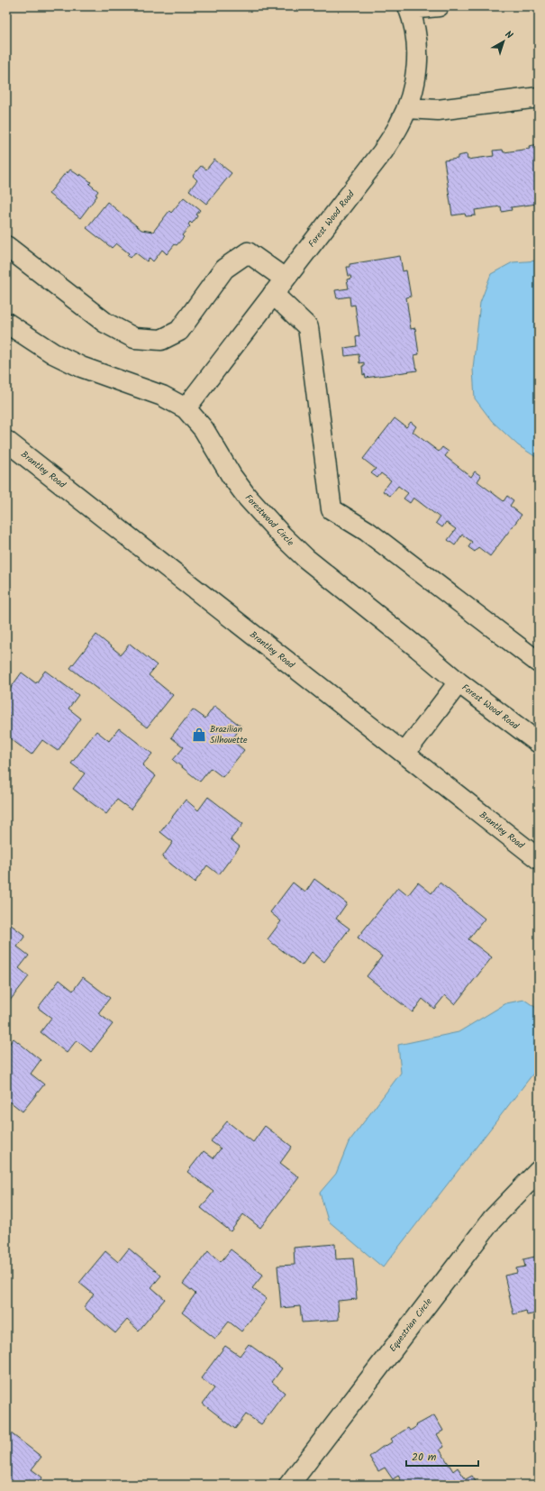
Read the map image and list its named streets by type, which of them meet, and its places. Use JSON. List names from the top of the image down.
{
  "streets": {
    "street": [
      "Forest Wood Road",
      "Brantley Road",
      "Forestwood Circle",
      "Equestrian Circle"
    ]
  },
  "crossings": [
    ["Forest Wood Road", "Forestwood Circle"]
  ],
  "places": {
    "shop": ["Brazilian Silhouette"]
  },
  "scale_bar": "20 m",
  "north": "top right"
}
